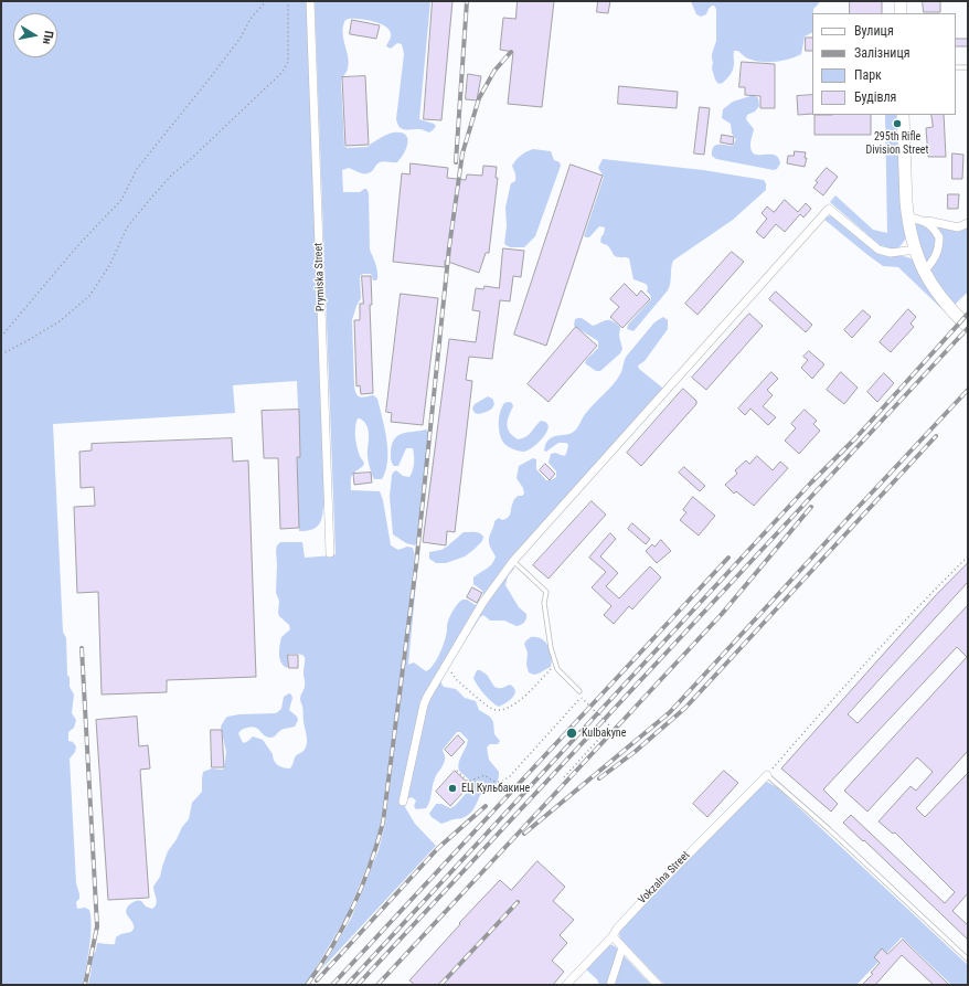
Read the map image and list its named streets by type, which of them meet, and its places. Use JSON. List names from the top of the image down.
{
  "streets": {
    "street": ["Prymiska Street", "Vokzalna Street"]
  },
  "places": ["295th Rifle Division Street", "Kulbakyne", "ЕЦ Кульбакине"],
  "legend": [
    "Вулиця",
    "Залізниця",
    "Парк",
    "Будівля"
  ],
  "north": "right"
}
